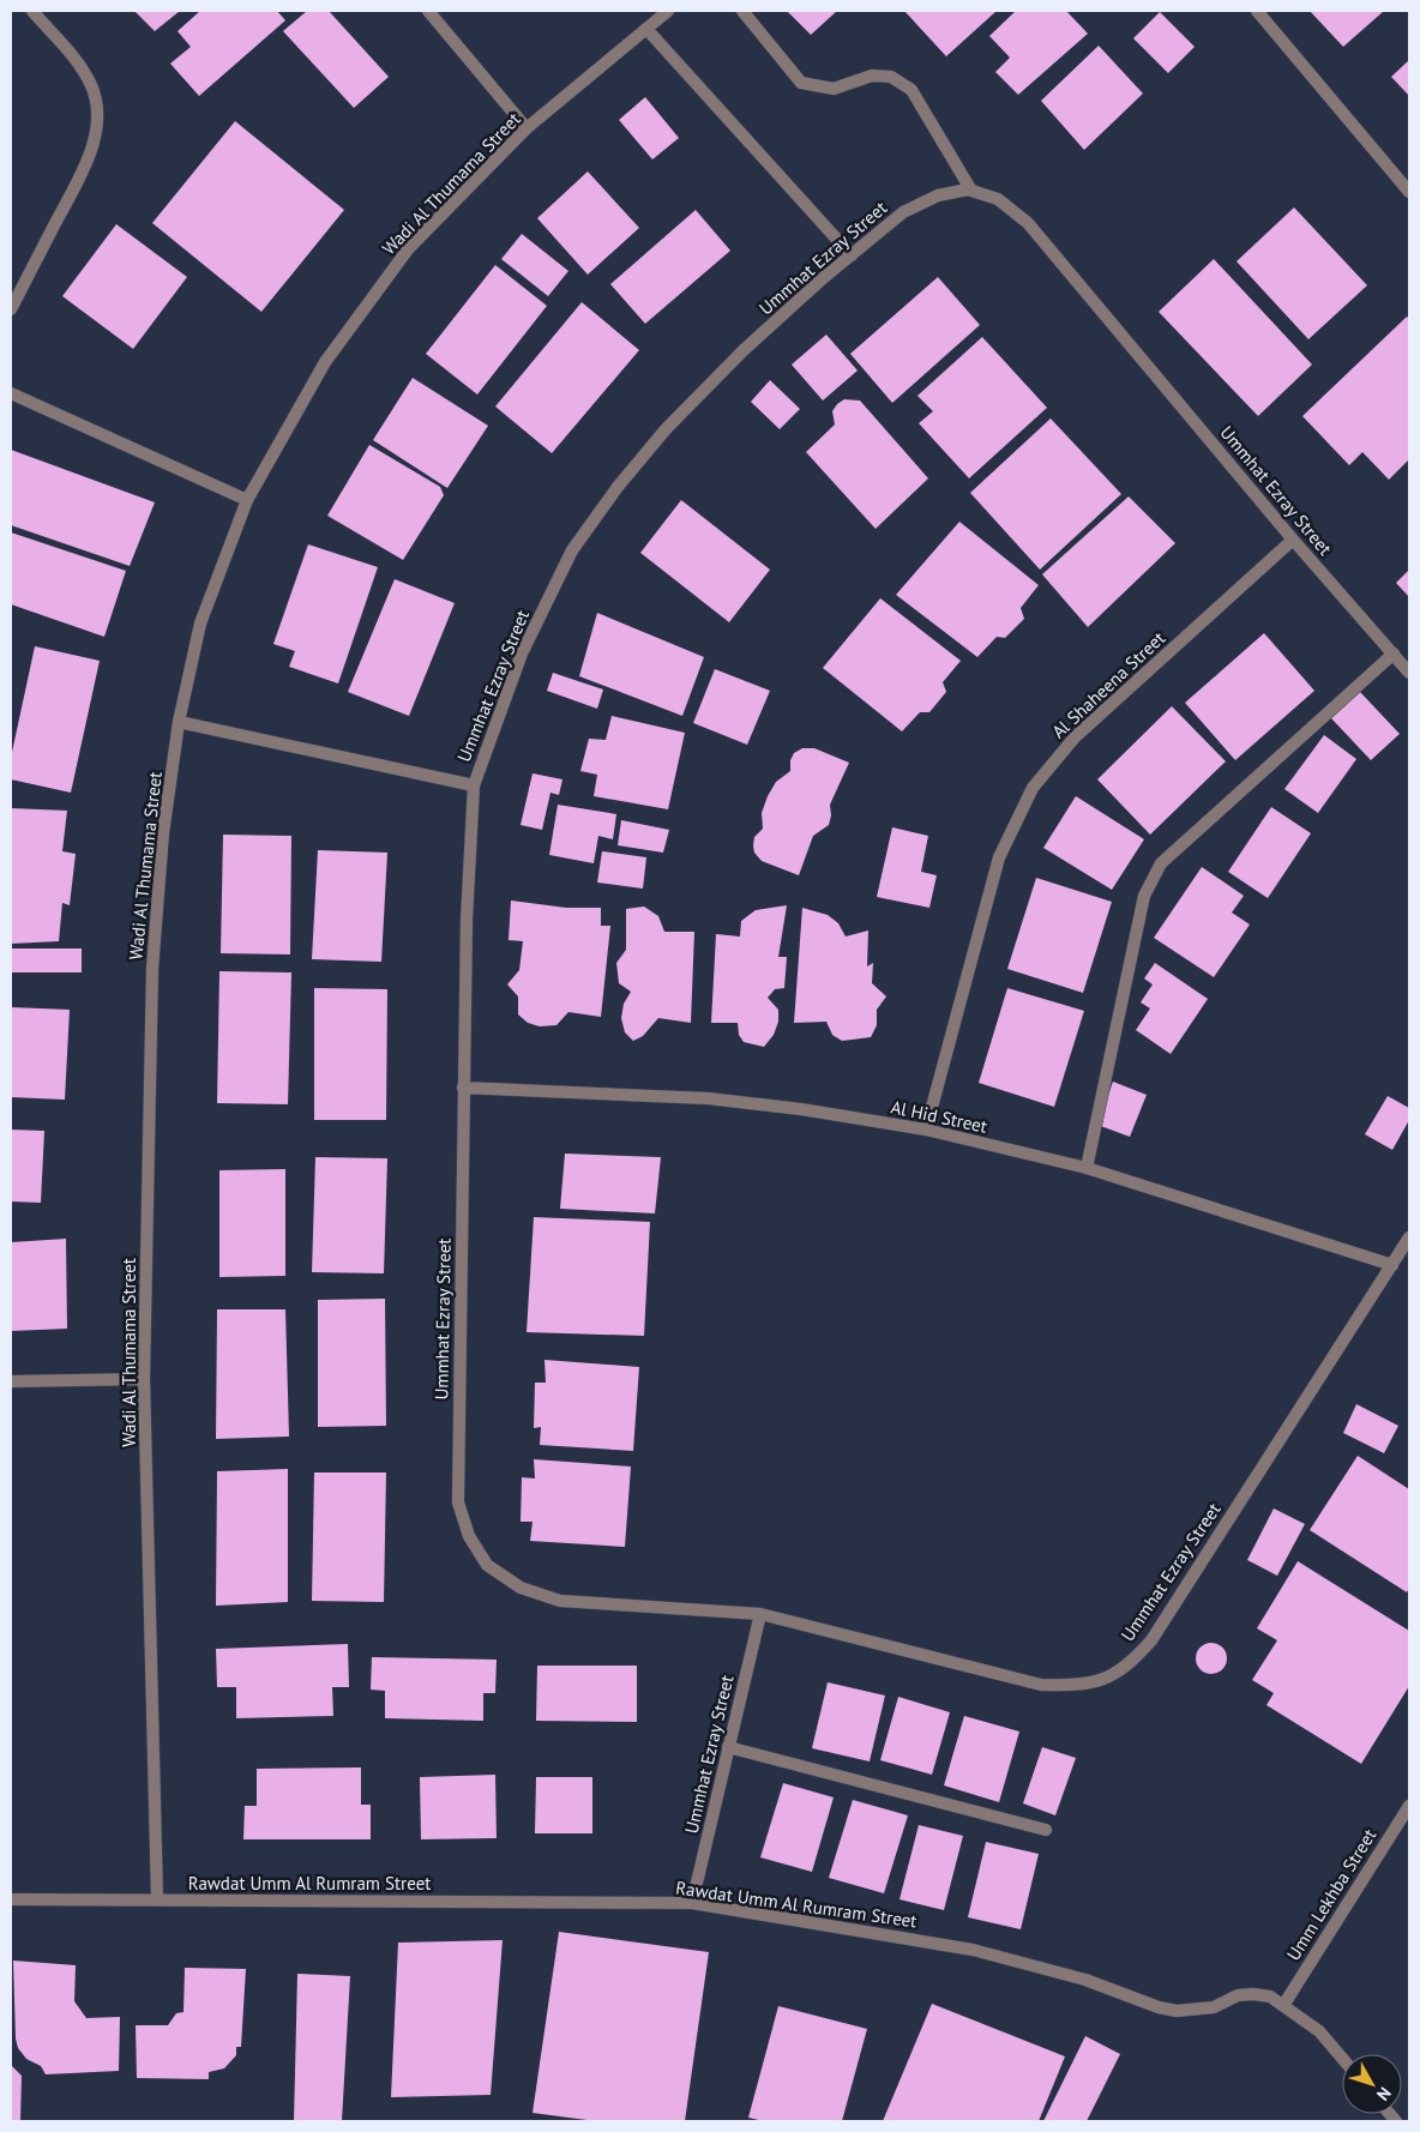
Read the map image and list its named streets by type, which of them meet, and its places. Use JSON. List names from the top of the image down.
{
  "streets": {
    "street": [
      "Wadi Al Thumama Street",
      "Ummhat Ezray Street",
      "Al Shaheena Street",
      "Al Hid Street",
      "Rawdat Umm Al Rumram Street",
      "Umm Lekhba Street"
    ]
  },
  "crossings": [
    ["Wadi Al Thumama Street", "Ummhat Ezray Street"],
    ["Wadi Al Thumama Street", "Rawdat Umm Al Rumram Street"],
    ["Ummhat Ezray Street", "Al Shaheena Street"],
    ["Ummhat Ezray Street", "Al Hid Street"],
    ["Ummhat Ezray Street", "Rawdat Umm Al Rumram Street"],
    ["Al Shaheena Street", "Al Hid Street"],
    ["Rawdat Umm Al Rumram Street", "Umm Lekhba Street"]
  ],
  "north": "bottom right"
}
